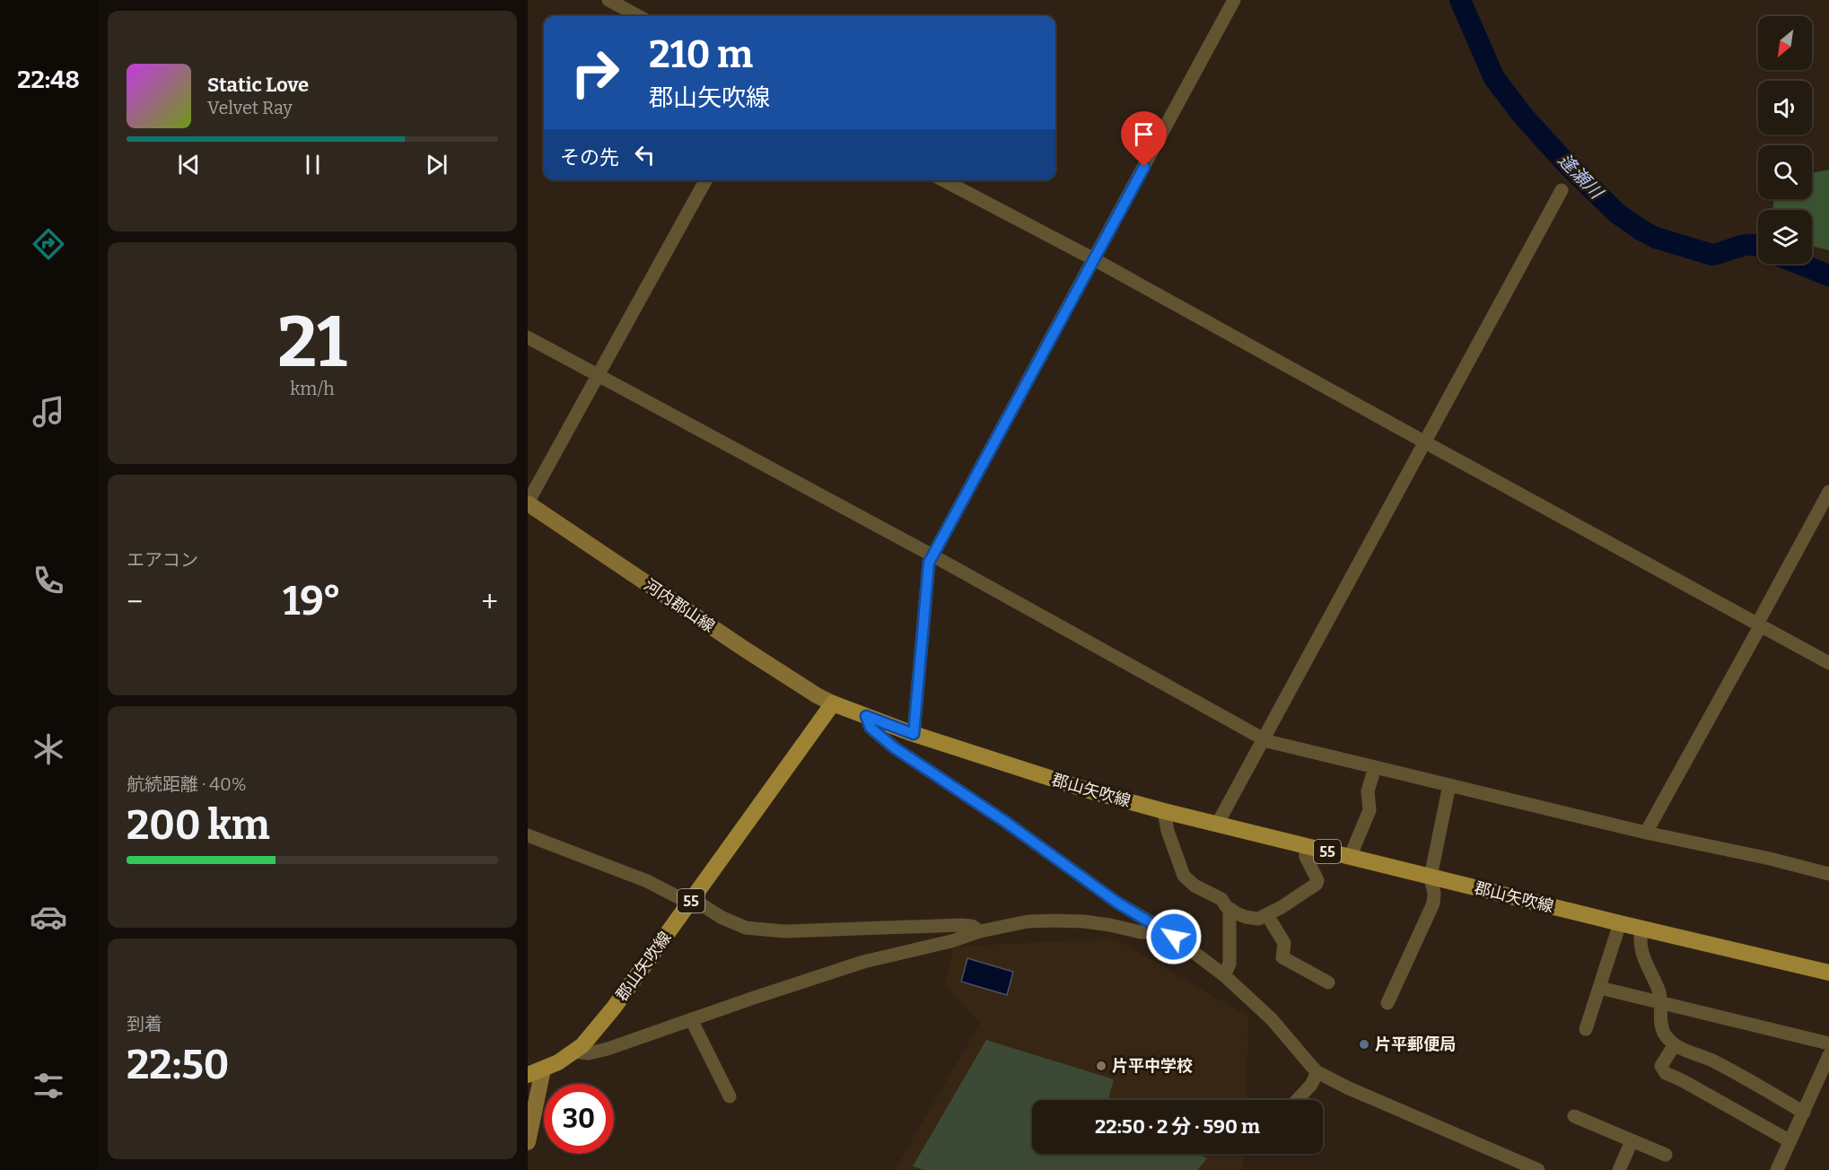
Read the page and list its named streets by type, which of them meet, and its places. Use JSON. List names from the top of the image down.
{
  "streets": {
    "main road": ["河内郡山線", "郡山矢吹線", "55"]
  },
  "crossings": [
    ["河内郡山線", "郡山矢吹線"]
  ],
  "water": ["逢瀬川"],
  "places": ["片平郵便局", "片平中学校"],
  "north": "bottom left",
  "page": {
    "tabs": "22:48",
    "turn": ["210 m", "郡山矢吹線"],
    "song": ["Static Love", "Velvet Ray"],
    "then": "その先",
    "tile": [
      ["21", "km/h"],
      "エアコン",
      ["航続距離 · 40%", "200 km"],
      ["到着", "22:50"]
    ],
    "heat": ["−", "19°", "+"],
    "limit": "30",
    "trip": "22:50 · 2 分 · 590 m"
  }
}
